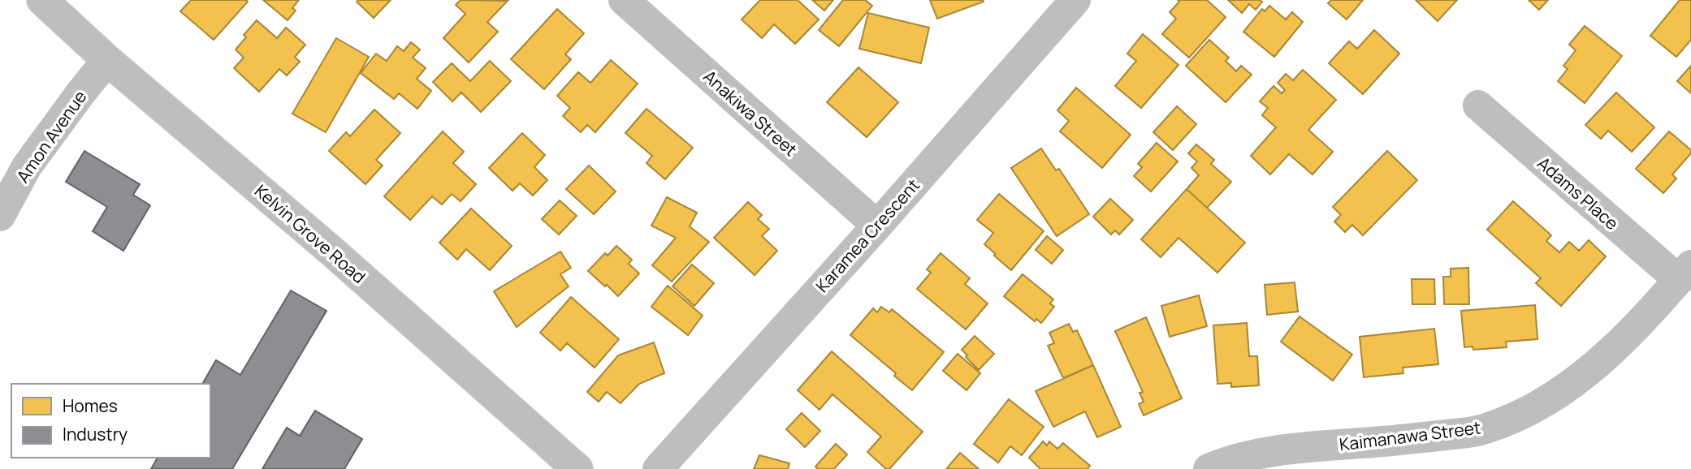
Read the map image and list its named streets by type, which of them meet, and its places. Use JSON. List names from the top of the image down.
{
  "streets": {
    "street": [
      "Anakiwa Street",
      "Amon Avenue",
      "Adams Place",
      "Kelvin Grove Road",
      "Karamea Crescent",
      "Kaimanawa Street"
    ]
  },
  "crossings": [
    ["Anakiwa Street", "Karamea Crescent"],
    ["Amon Avenue", "Kelvin Grove Road"],
    ["Adams Place", "Kaimanawa Street"]
  ],
  "legend": ["Homes", "Industry"]
}
